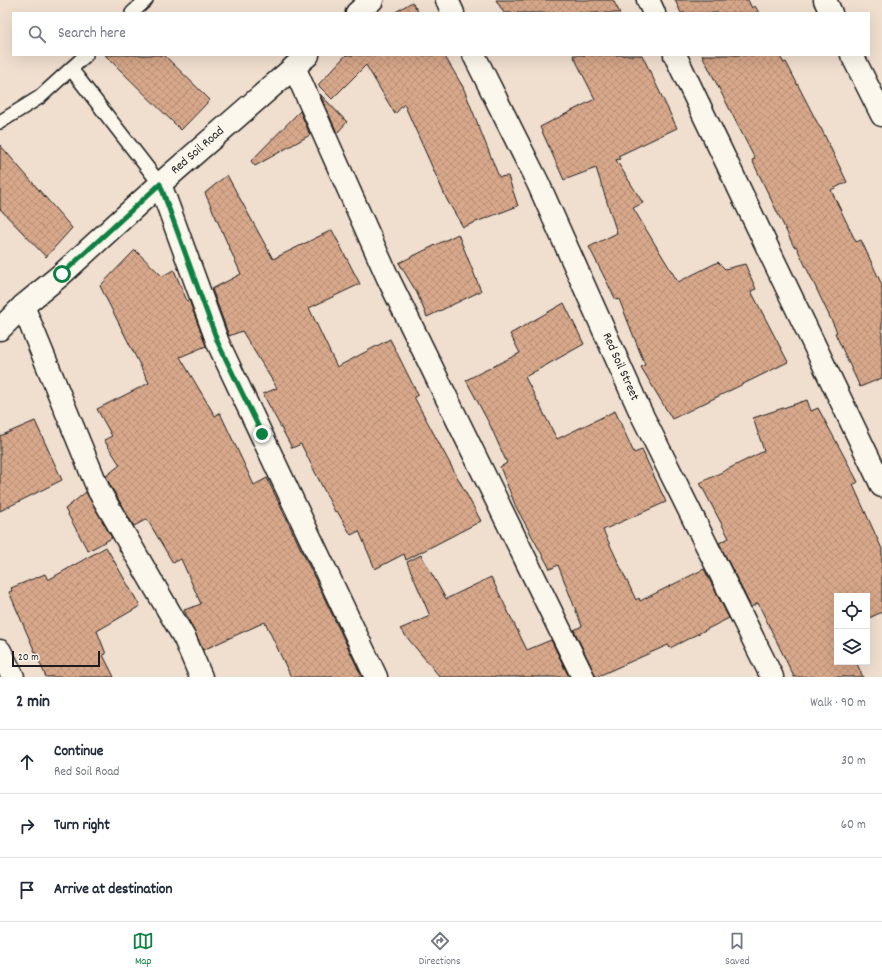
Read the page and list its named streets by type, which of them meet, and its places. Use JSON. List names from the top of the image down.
{
  "streets": {
    "street": ["Red Soil Road", "Red Soil Street"]
  },
  "scale_bar": "20 m",
  "page": {
    "search": "Search here",
    "scale": "20 m",
    "heading": ["2 min", "Walk · 90 m"],
    "list": [
      ["Continue", "Red Soil Road", "30 m"],
      ["Turn right", "60 m"],
      "Arrive at destination"
    ],
    "nav": ["Map", "Directions", "Saved"]
  }
}
